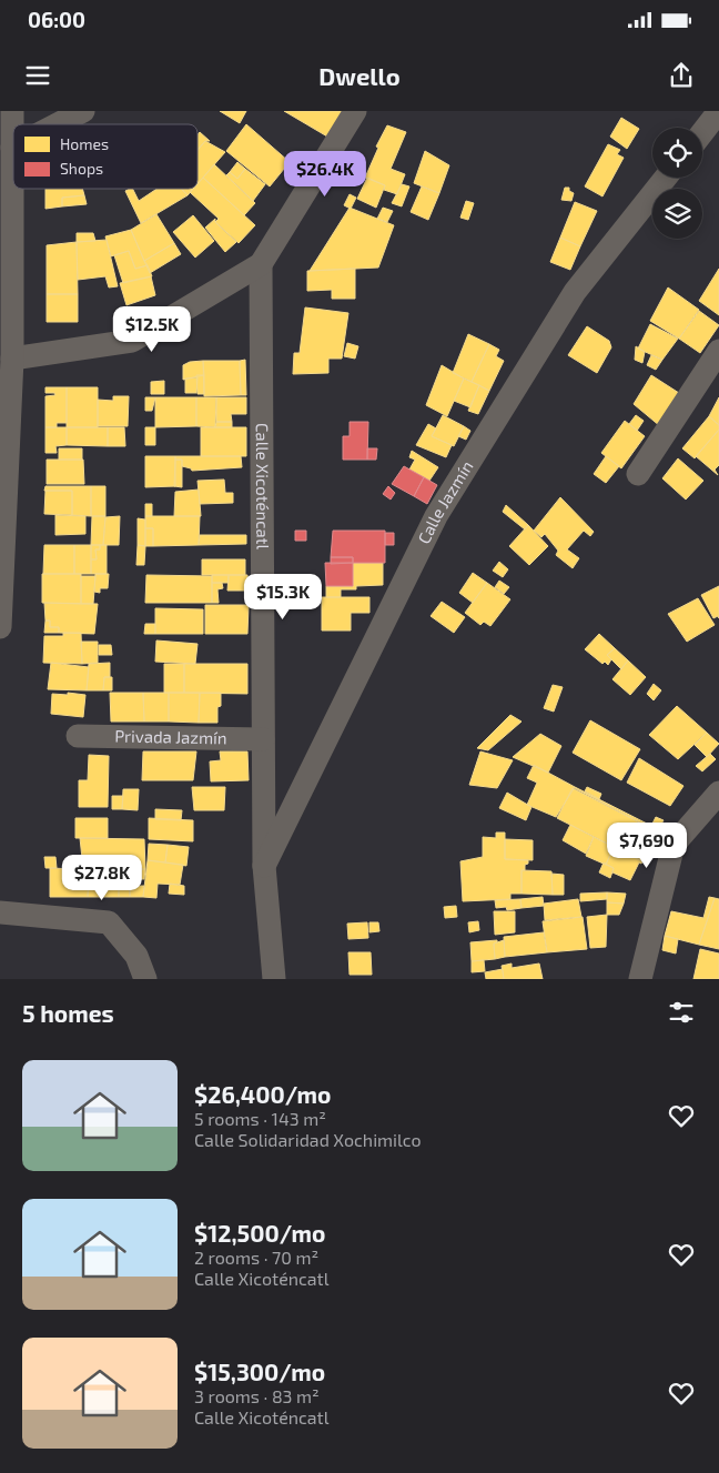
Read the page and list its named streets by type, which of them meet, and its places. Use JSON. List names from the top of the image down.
{
  "streets": {
    "street": ["Calle Xicoténcatl", "Calle Jazmín", "Privada Jazmín"]
  },
  "crossings": [
    ["Calle Xicoténcatl", "Calle Jazmín"],
    ["Calle Xicoténcatl", "Privada Jazmín"]
  ],
  "legend": ["Homes", "Shops"],
  "page": {
    "status": "06:00",
    "header": "Dwello",
    "price": [
      "$26.4K",
      "$12.5K",
      "$15.3K",
      "$7,690",
      "$27.8K"
    ],
    "heading": "5 homes",
    "list": [
      {
        "name": "$26,400/mo",
        "note": "5 rooms · 143 m² · Calle Solidaridad Xochimilco"
      },
      {
        "name": "$12,500/mo",
        "note": "2 rooms · 70 m² · Calle Xicoténcatl"
      },
      {
        "name": "$15,300/mo",
        "note": "3 rooms · 83 m² · Calle Xicoténcatl"
      }
    ]
  }
}
